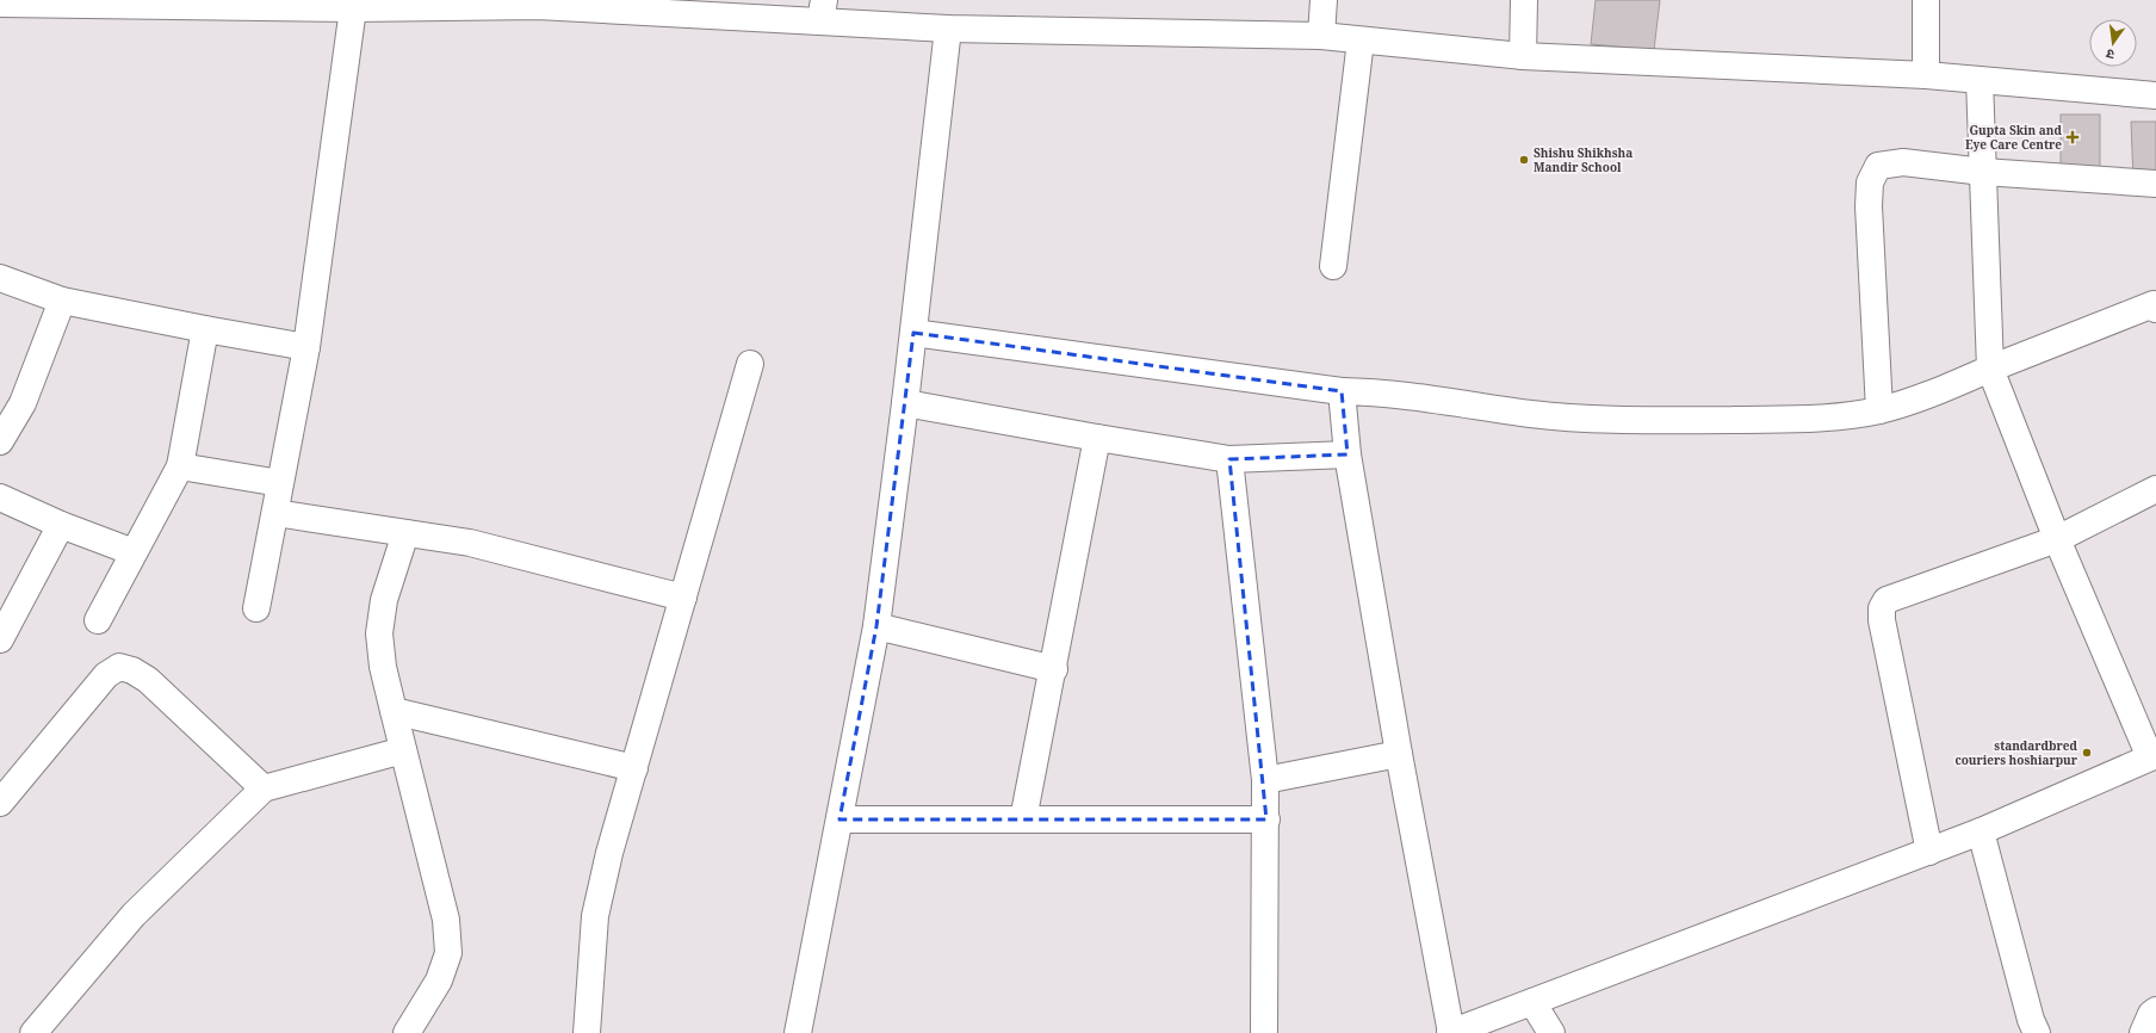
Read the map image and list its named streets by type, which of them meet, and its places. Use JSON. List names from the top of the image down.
{
  "places": {
    "health": ["Gupta Skin and Eye Care Centre"],
    "other": ["Shishu Shikhsha Mandir School", "standardbred couriers hoshiarpur"]
  },
  "north": "bottom"
}
